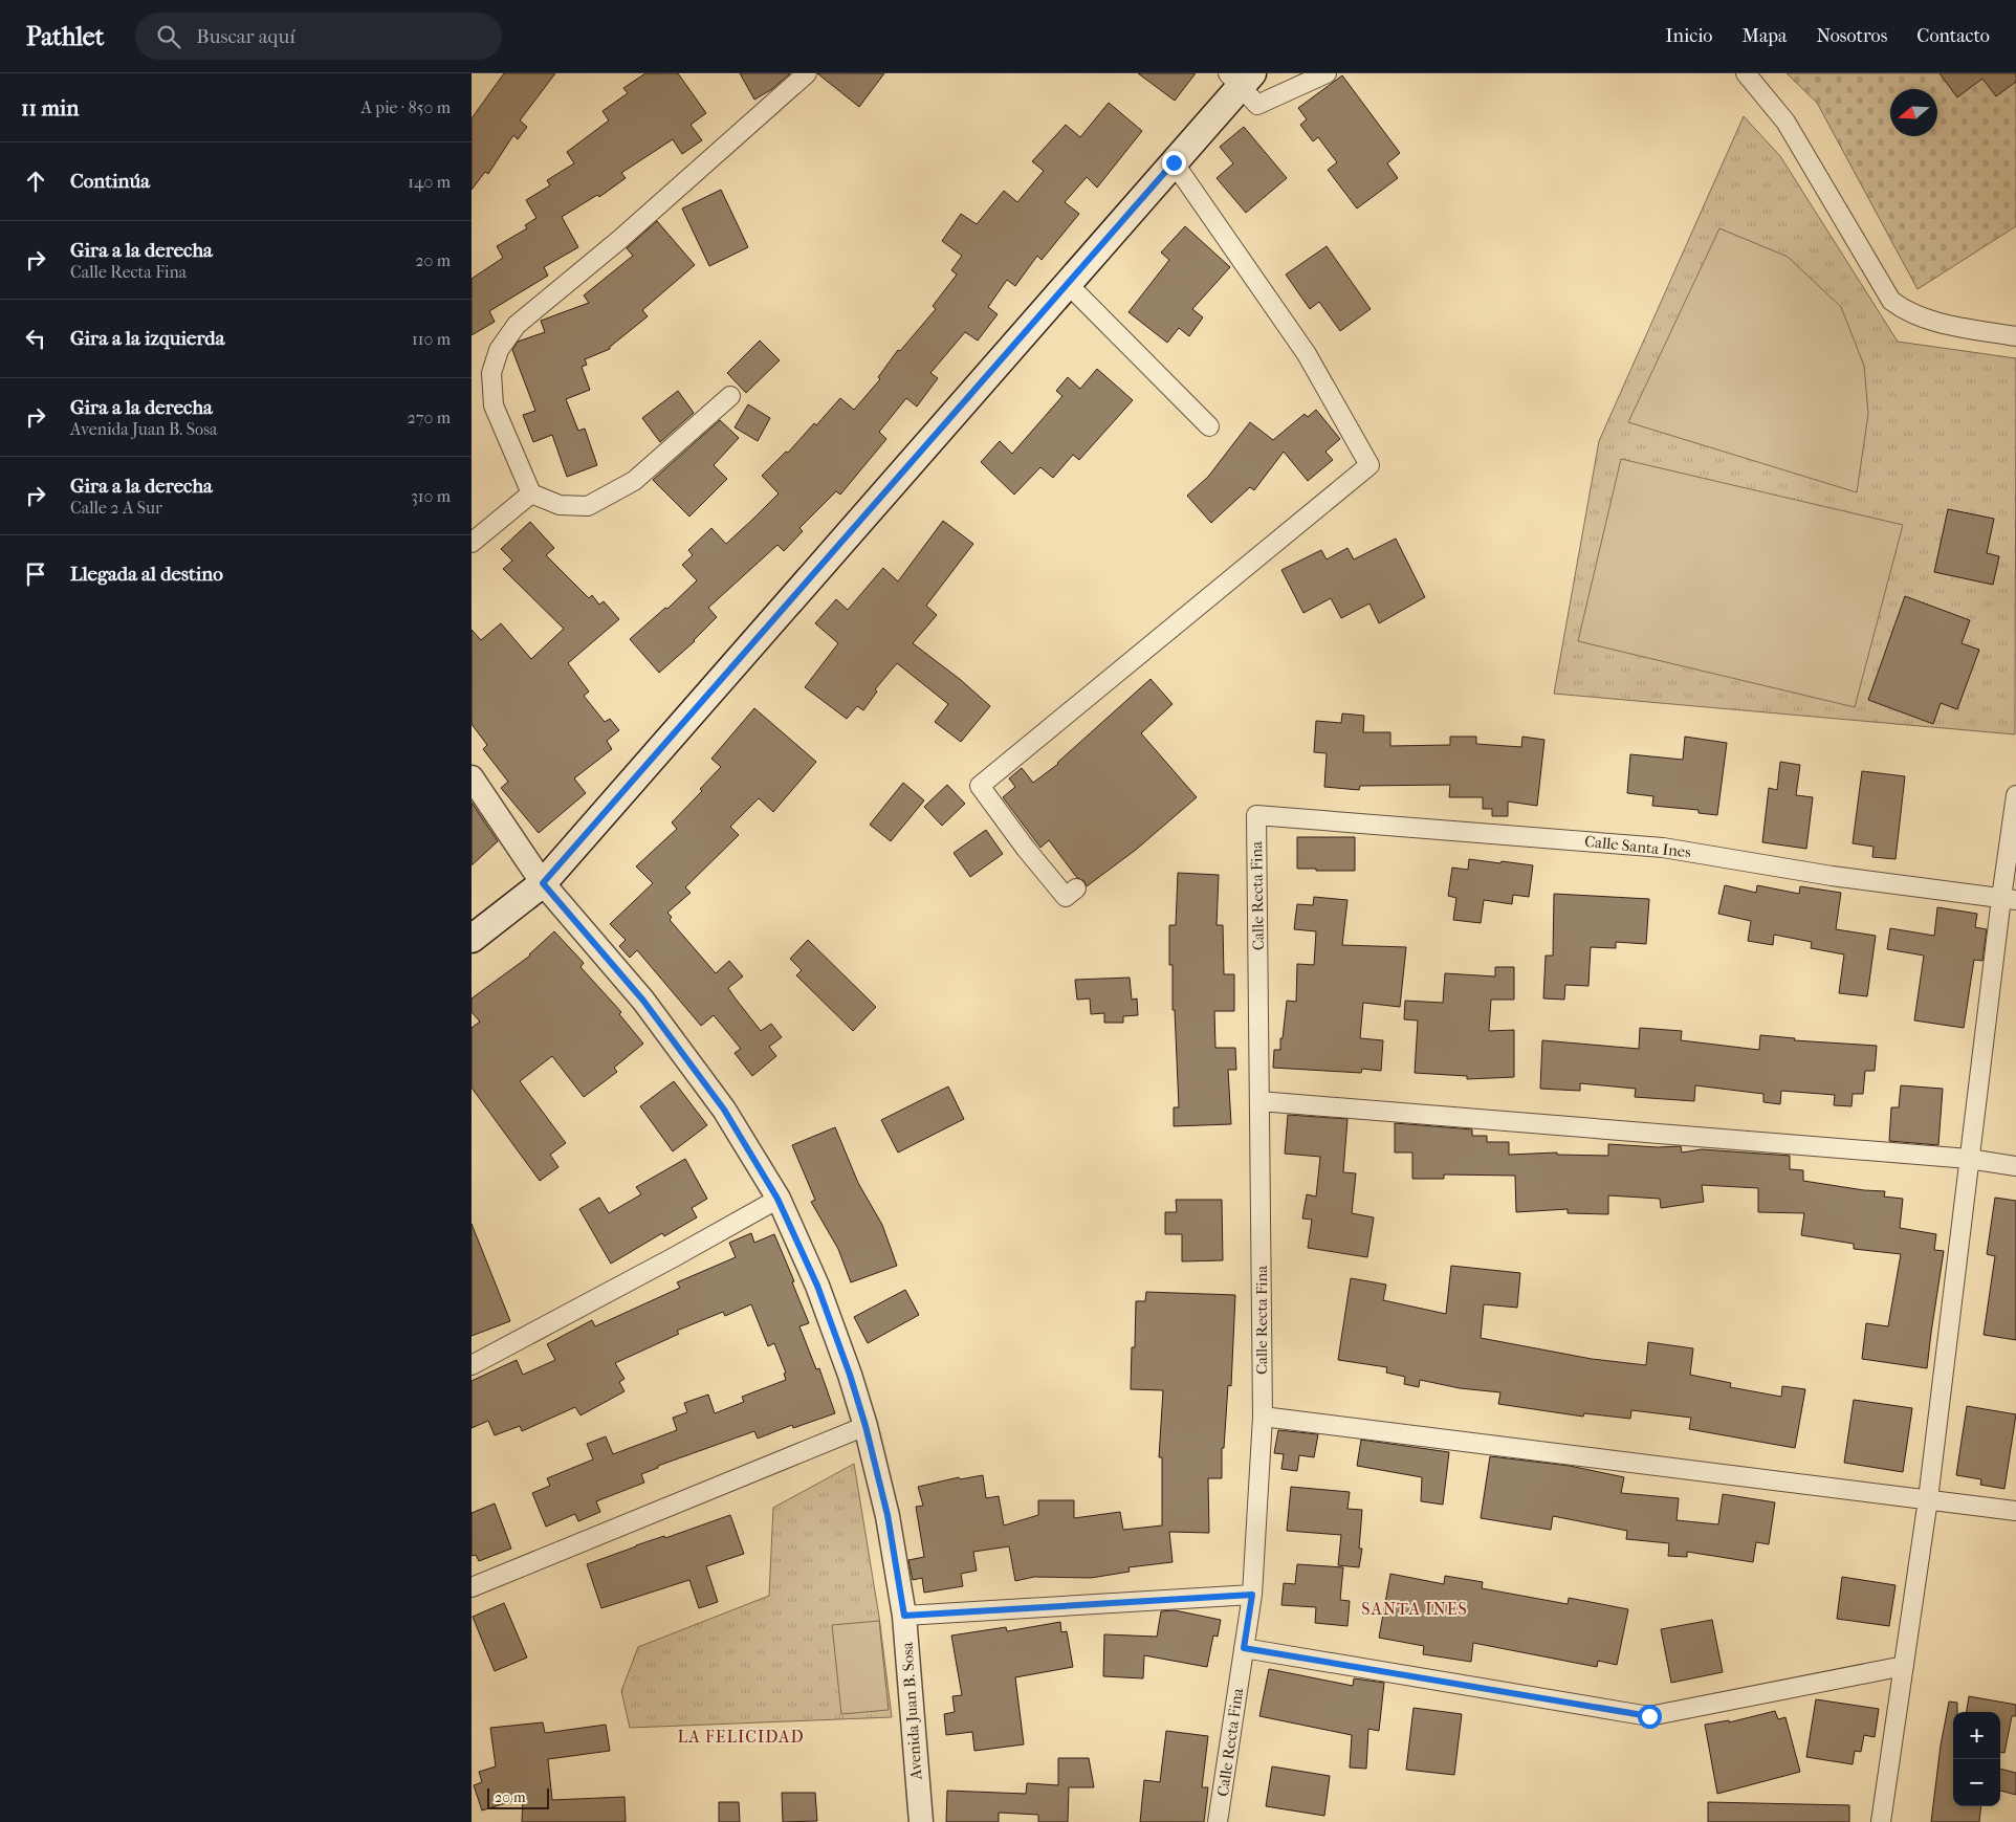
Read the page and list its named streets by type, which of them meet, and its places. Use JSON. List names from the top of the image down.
{
  "streets": {
    "street": ["Calle Santa Ines", "Calle Recta Fina", "Avenida Juan B. Sosa"]
  },
  "crossings": [
    ["Calle Santa Ines", "Calle Recta Fina"]
  ],
  "districts": ["SANTA INES", "LA FELICIDAD"],
  "scale_bar": "20 m",
  "north": "left",
  "page": {
    "header": "Pathlet",
    "search": "Buscar aquí",
    "nav": [
      "Inicio",
      "Mapa",
      "Nosotros",
      "Contacto"
    ],
    "heading": ["11 min", "A pie · 850 m"],
    "list": [
      ["Continúa", "140 m"],
      ["Gira a la derecha", "Calle Recta Fina", "20 m"],
      ["Gira a la izquierda", "110 m"],
      ["Gira a la derecha", "Avenida Juan B. Sosa", "270 m"],
      ["Gira a la derecha", "Calle 2 A Sur", "310 m"],
      "Llegada al destino"
    ],
    "map_buttons": ["+", "−"],
    "scale": "20 m"
  }
}
